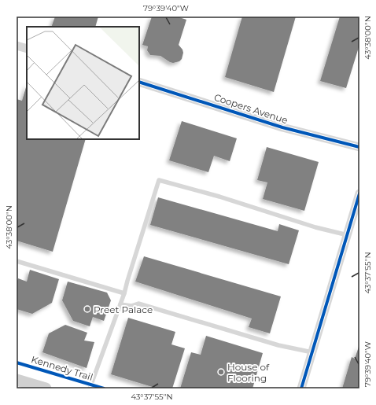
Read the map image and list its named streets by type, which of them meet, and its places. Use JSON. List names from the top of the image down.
{
  "streets": {
    "street": ["Coopers Avenue"],
    "cycle path": ["Kennedy Trail"]
  },
  "places": ["Preet Palace", "House of Flooring"],
  "coordinates": ["79°39'40\"W", "43°38'00\"N", "43°37'55\"N"]
}
